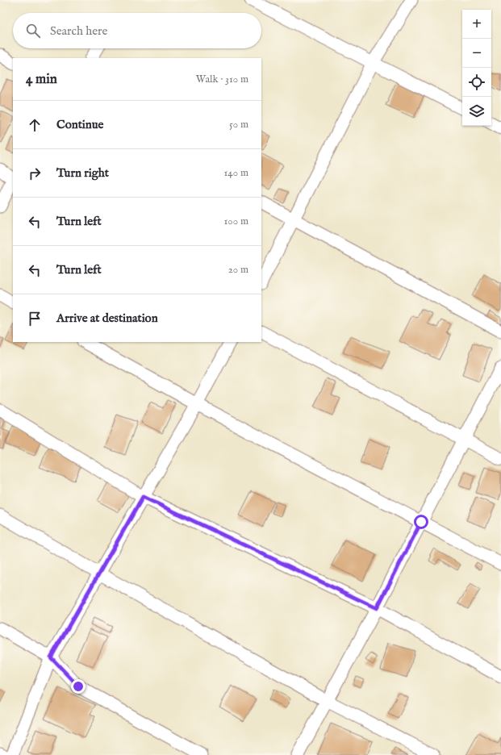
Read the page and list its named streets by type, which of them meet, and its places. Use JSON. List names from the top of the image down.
{
  "page": {
    "map_buttons": ["+", "−"],
    "search": "Search here",
    "heading": ["4 min", "Walk · 310 m"],
    "list": [
      ["Continue", "50 m"],
      ["Turn right", "140 m"],
      ["Turn left", "100 m"],
      ["Turn left", "20 m"],
      "Arrive at destination"
    ]
  }
}
